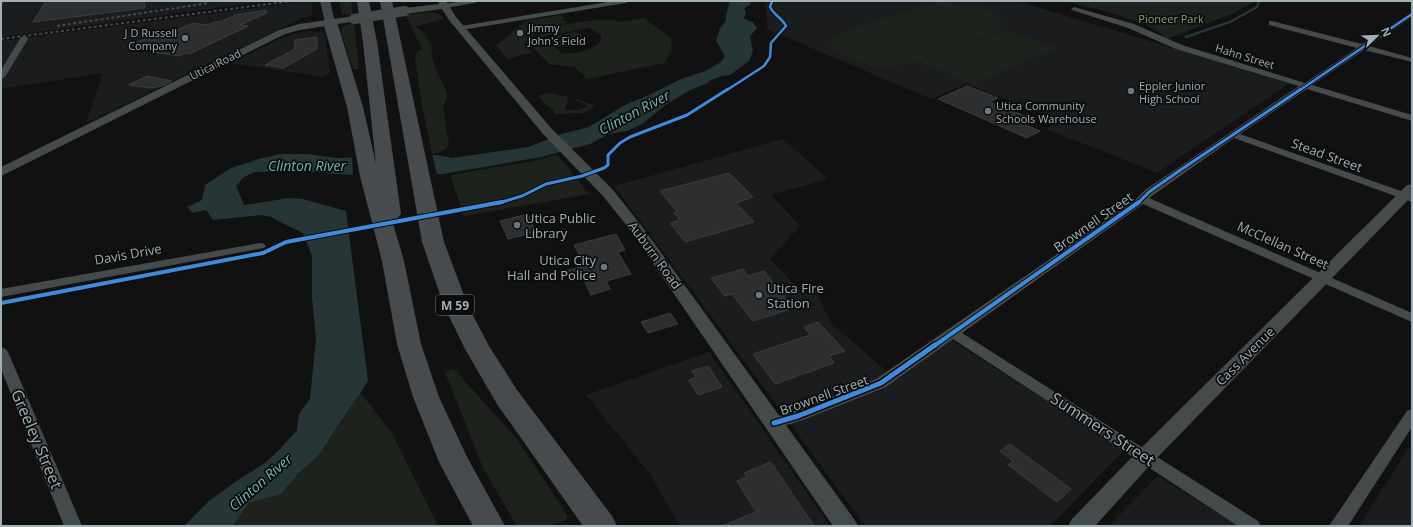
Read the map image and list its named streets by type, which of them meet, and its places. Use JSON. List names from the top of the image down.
{
  "streets": {
    "highway": ["M 59"],
    "street": [
      "Hahn Street",
      "Utica Road",
      "Stead Street",
      "Brownell Street",
      "McClellan Street",
      "Davis Drive",
      "Auburn Road",
      "Cass Avenue",
      "Summers Street",
      "Greeley Street"
    ]
  },
  "crossings": [
    ["Hahn Street", "Brownell Street"],
    ["Utica Road", "Auburn Road"],
    ["Stead Street", "Brownell Street"],
    ["Stead Street", "Cass Avenue"],
    ["Brownell Street", "McClellan Street"],
    ["Brownell Street", "Auburn Road"],
    ["Brownell Street", "Summers Street"],
    ["McClellan Street", "Cass Avenue"],
    ["Cass Avenue", "Summers Street"]
  ],
  "water": ["Clinton River"],
  "parks": ["Pioneer Park"],
  "places": [
    "Jimmy John's Field",
    "J D Russell Company",
    "Eppler Junior High School",
    "Utica Community Schools Warehouse",
    "Utica Public Library",
    "Utica City Hall and Police",
    "Utica Fire Station"
  ],
  "north": "top right"
}
